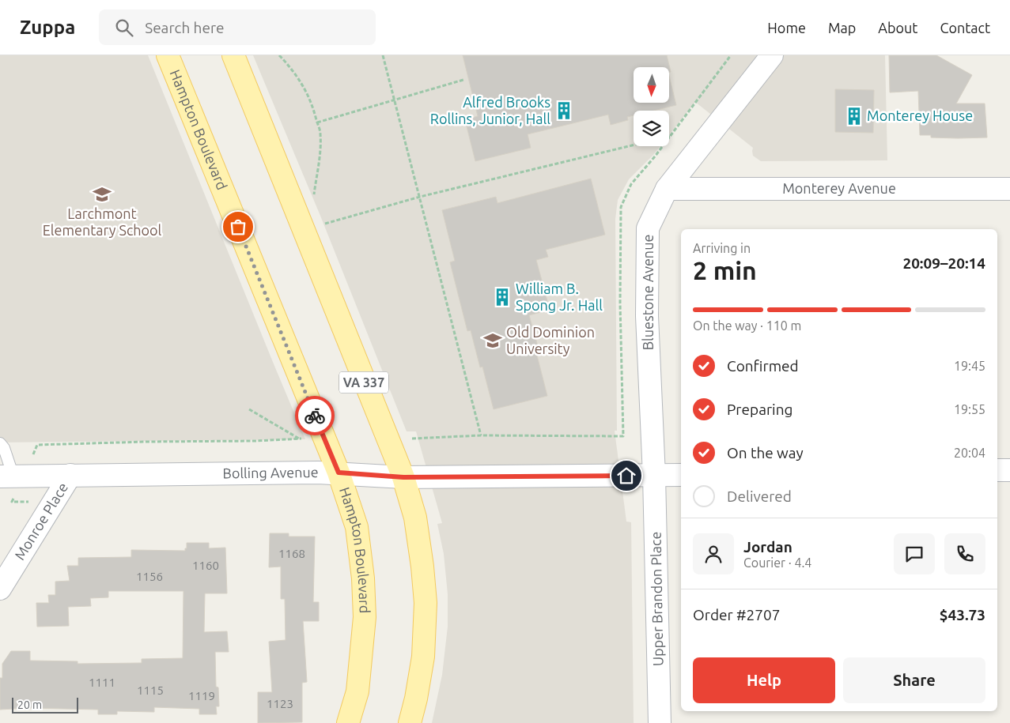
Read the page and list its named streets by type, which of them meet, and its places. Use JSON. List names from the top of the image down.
{
  "streets": {
    "main road": ["Hampton Boulevard", "VA 337"],
    "street": [
      "Monterey Avenue",
      "Bluestone Avenue",
      "Bolling Avenue",
      "Monroe Place",
      "Upper Brandon Place"
    ]
  },
  "crossings": [
    ["Hampton Boulevard", "Bolling Avenue"],
    ["Monterey Avenue", "Bluestone Avenue"],
    ["Bluestone Avenue", "Bolling Avenue"],
    ["Bluestone Avenue", "Upper Brandon Place"],
    ["VA 337", "Bolling Avenue"],
    ["Bolling Avenue", "Monroe Place"],
    ["Bolling Avenue", "Upper Brandon Place"]
  ],
  "places": {
    "building": ["Alfred Brooks Rollins, Junior, Hall", "Monterey House", "William B. Spong Jr. Hall"],
    "school or university": ["Larchmont Elementary School", "Old Dominion University"]
  },
  "house_numbers": [
    "1168",
    "1160",
    "1156",
    "1111",
    "1115",
    "1119",
    "1123"
  ],
  "scale_bar": "20 m",
  "north": "bottom",
  "page": {
    "header": "Zuppa",
    "search": "Search here",
    "nav": [
      "Home",
      "Map",
      "About",
      "Contact"
    ],
    "heading": ["2 min", "Arriving in", "20:09–20:14"],
    "panel": [
      "Jordan",
      "Courier · 4.4",
      "Order #2707",
      "$43.73"
    ],
    "bar": "On the way · 110 m",
    "list": [
      ["Confirmed", "19:45"],
      ["Preparing", "19:55"],
      ["On the way", "20:04"],
      "Delivered"
    ],
    "buttons": ["Help", "Share"],
    "scale": "20 m"
  }
}
